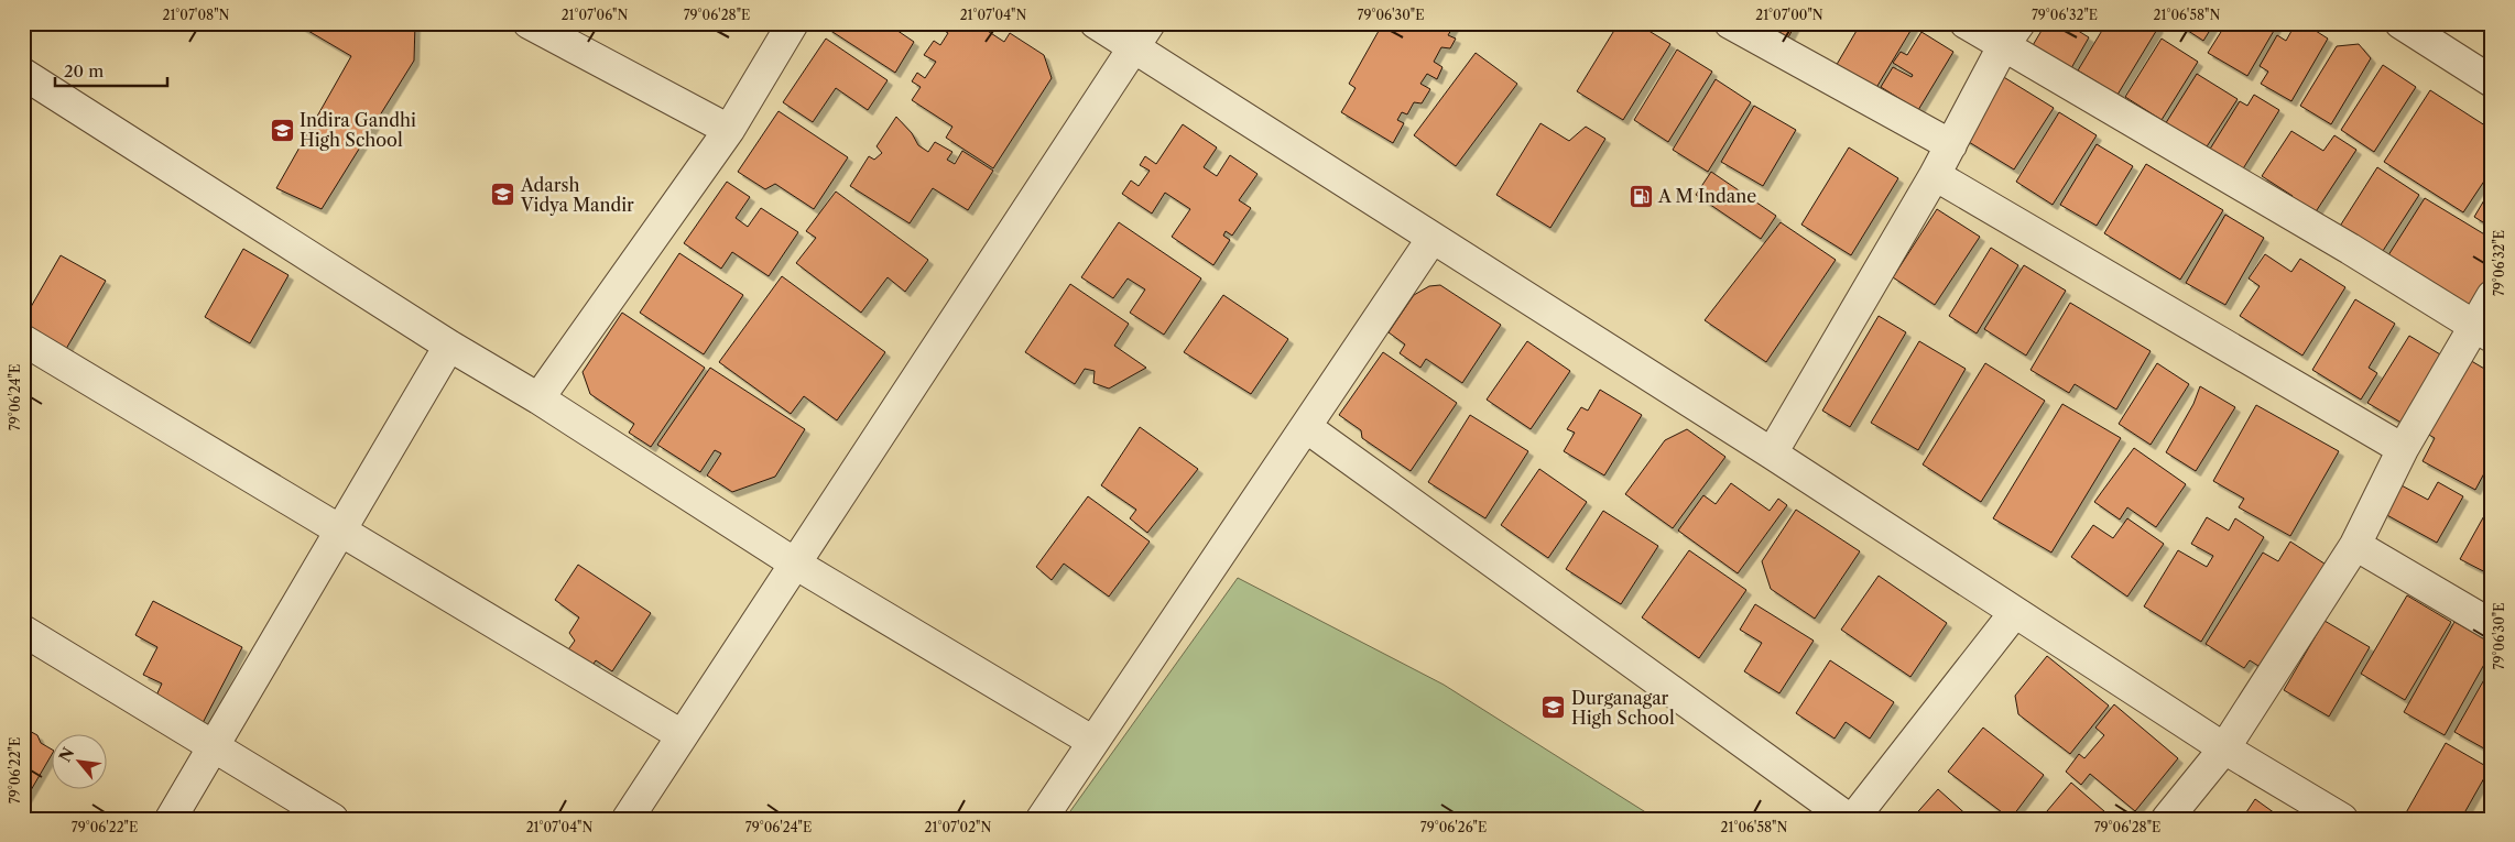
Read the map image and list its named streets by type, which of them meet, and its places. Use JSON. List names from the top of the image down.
{
  "places": {
    "school or university": ["Indira Gandhi High School", "Adarsh Vidya Mandir", "Durganagar High School"],
    "fuel station": ["A M Indane"]
  },
  "scale_bar": "20 m",
  "north": "top left",
  "coordinates": [
    "21°07'08\"N",
    "21°07'06\"N",
    "79°06'28\"E",
    "21°07'04\"N",
    "79°06'30\"E",
    "21°07'00\"N",
    "79°06'32\"E",
    "21°06'58\"N",
    "79°06'24\"E",
    "79°06'22\"E",
    "21°07'02\"N",
    "79°06'26\"E"
  ]
}
